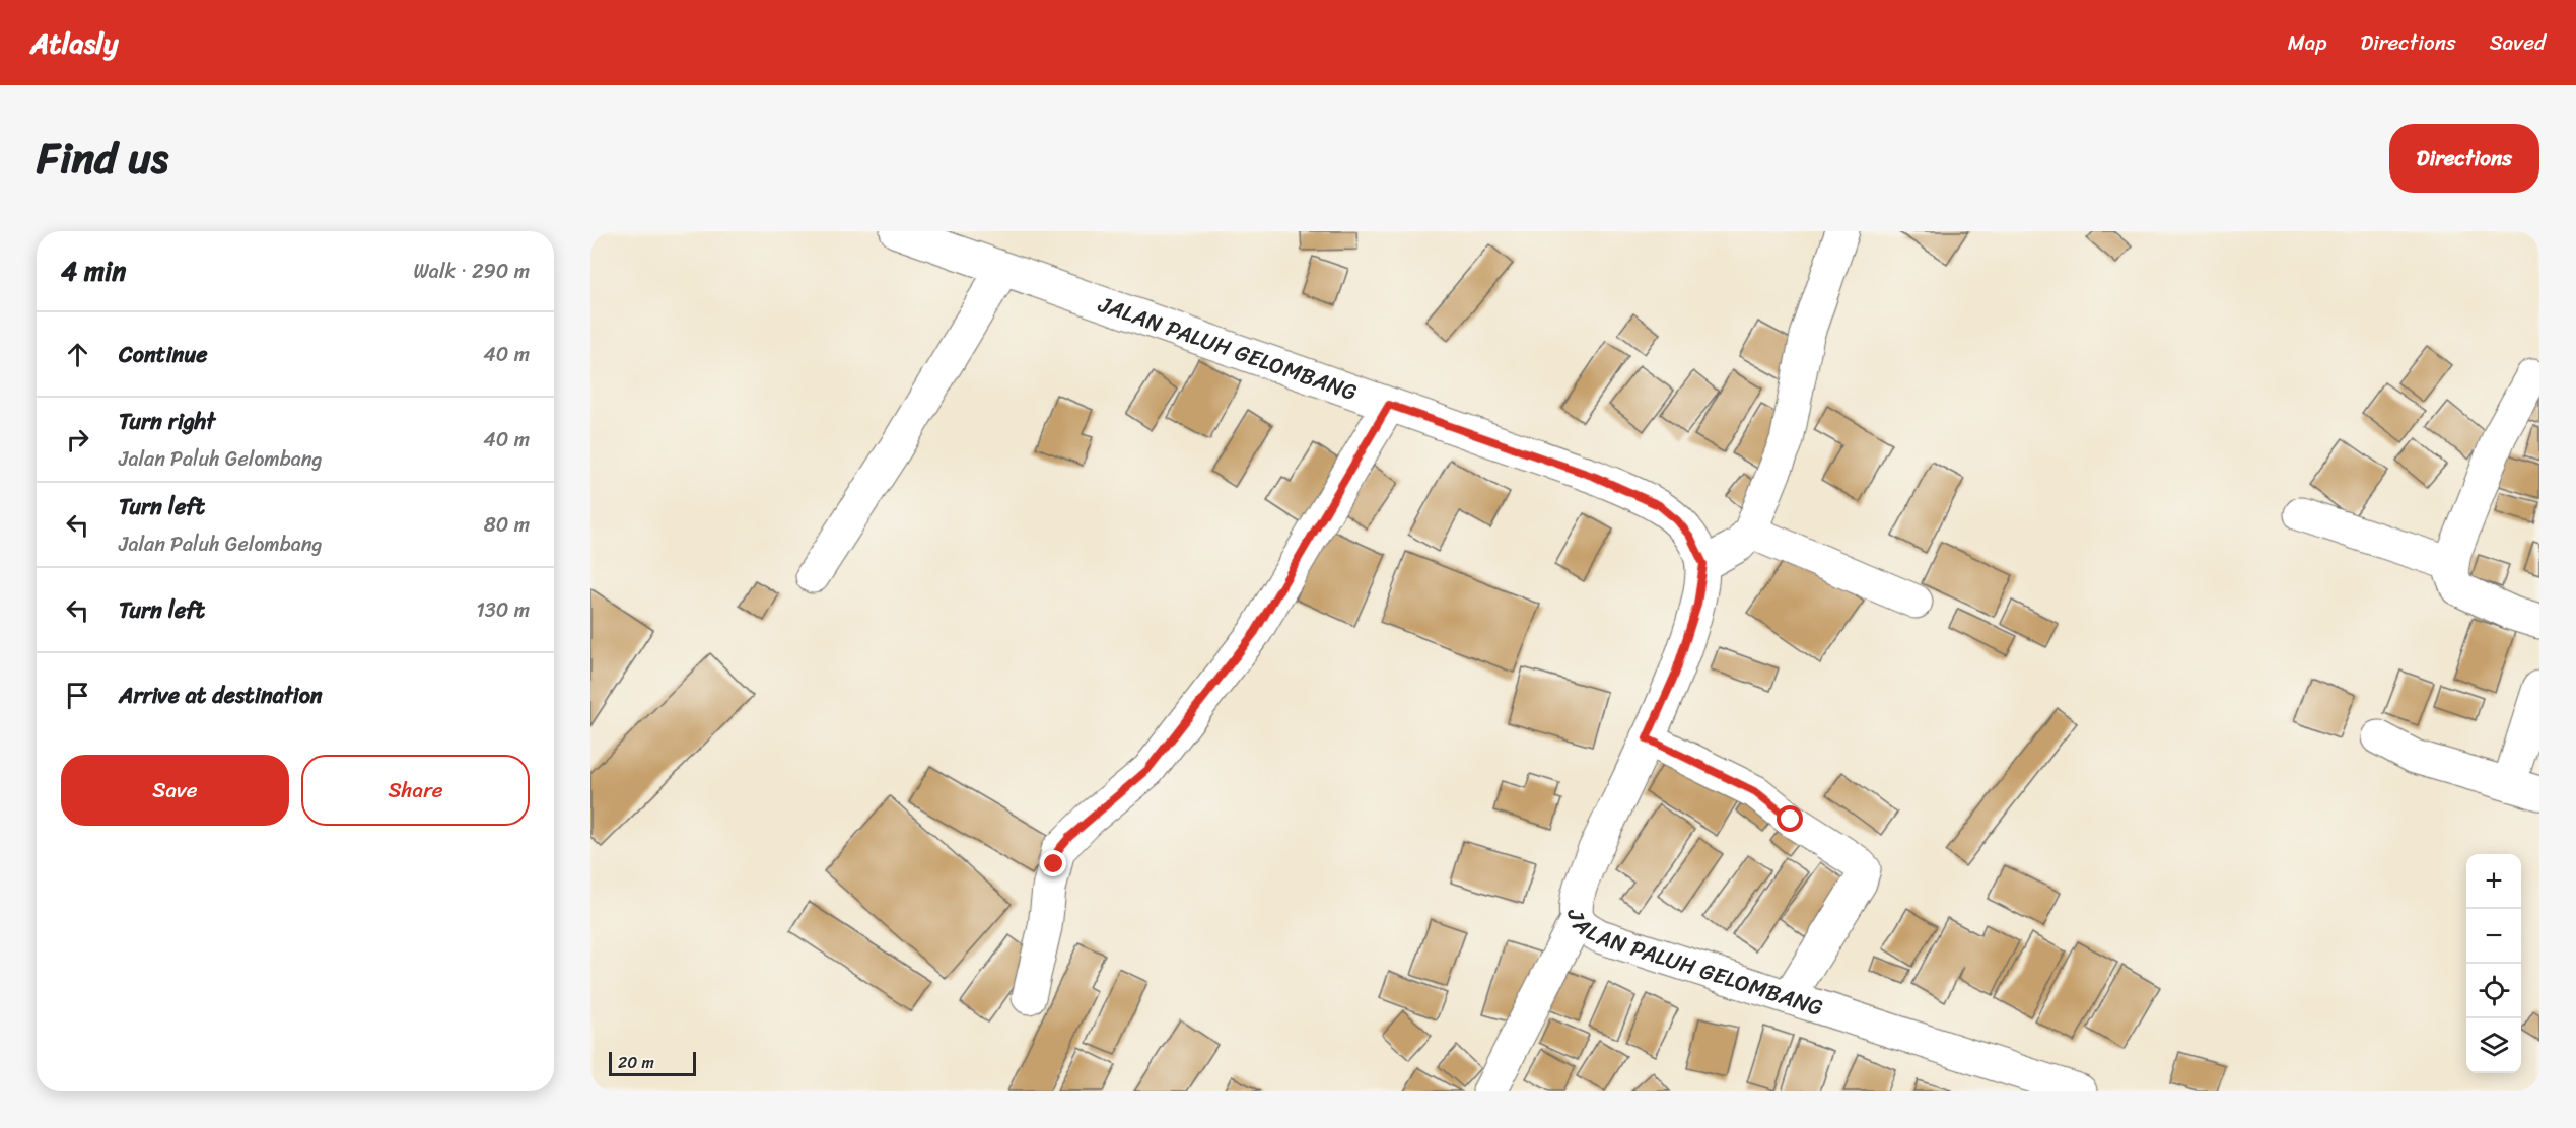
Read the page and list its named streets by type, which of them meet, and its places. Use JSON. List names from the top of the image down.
{
  "streets": {
    "street": ["JALAN PALUH GELOMBANG"]
  },
  "scale_bar": "20 m",
  "page": {
    "header": "Atlasly",
    "nav": ["Map", "Directions", "Saved"],
    "title": "Find us",
    "buttons": [
      "Directions",
      ["Save", "Share"]
    ],
    "heading": ["4 min", "Walk · 290 m"],
    "list": [
      ["Continue", "40 m"],
      ["Turn right", "Jalan Paluh Gelombang", "40 m"],
      ["Turn left", "Jalan Paluh Gelombang", "80 m"],
      ["Turn left", "130 m"],
      "Arrive at destination"
    ],
    "map_buttons": ["+", "−"],
    "scale": "20 m"
  }
}
